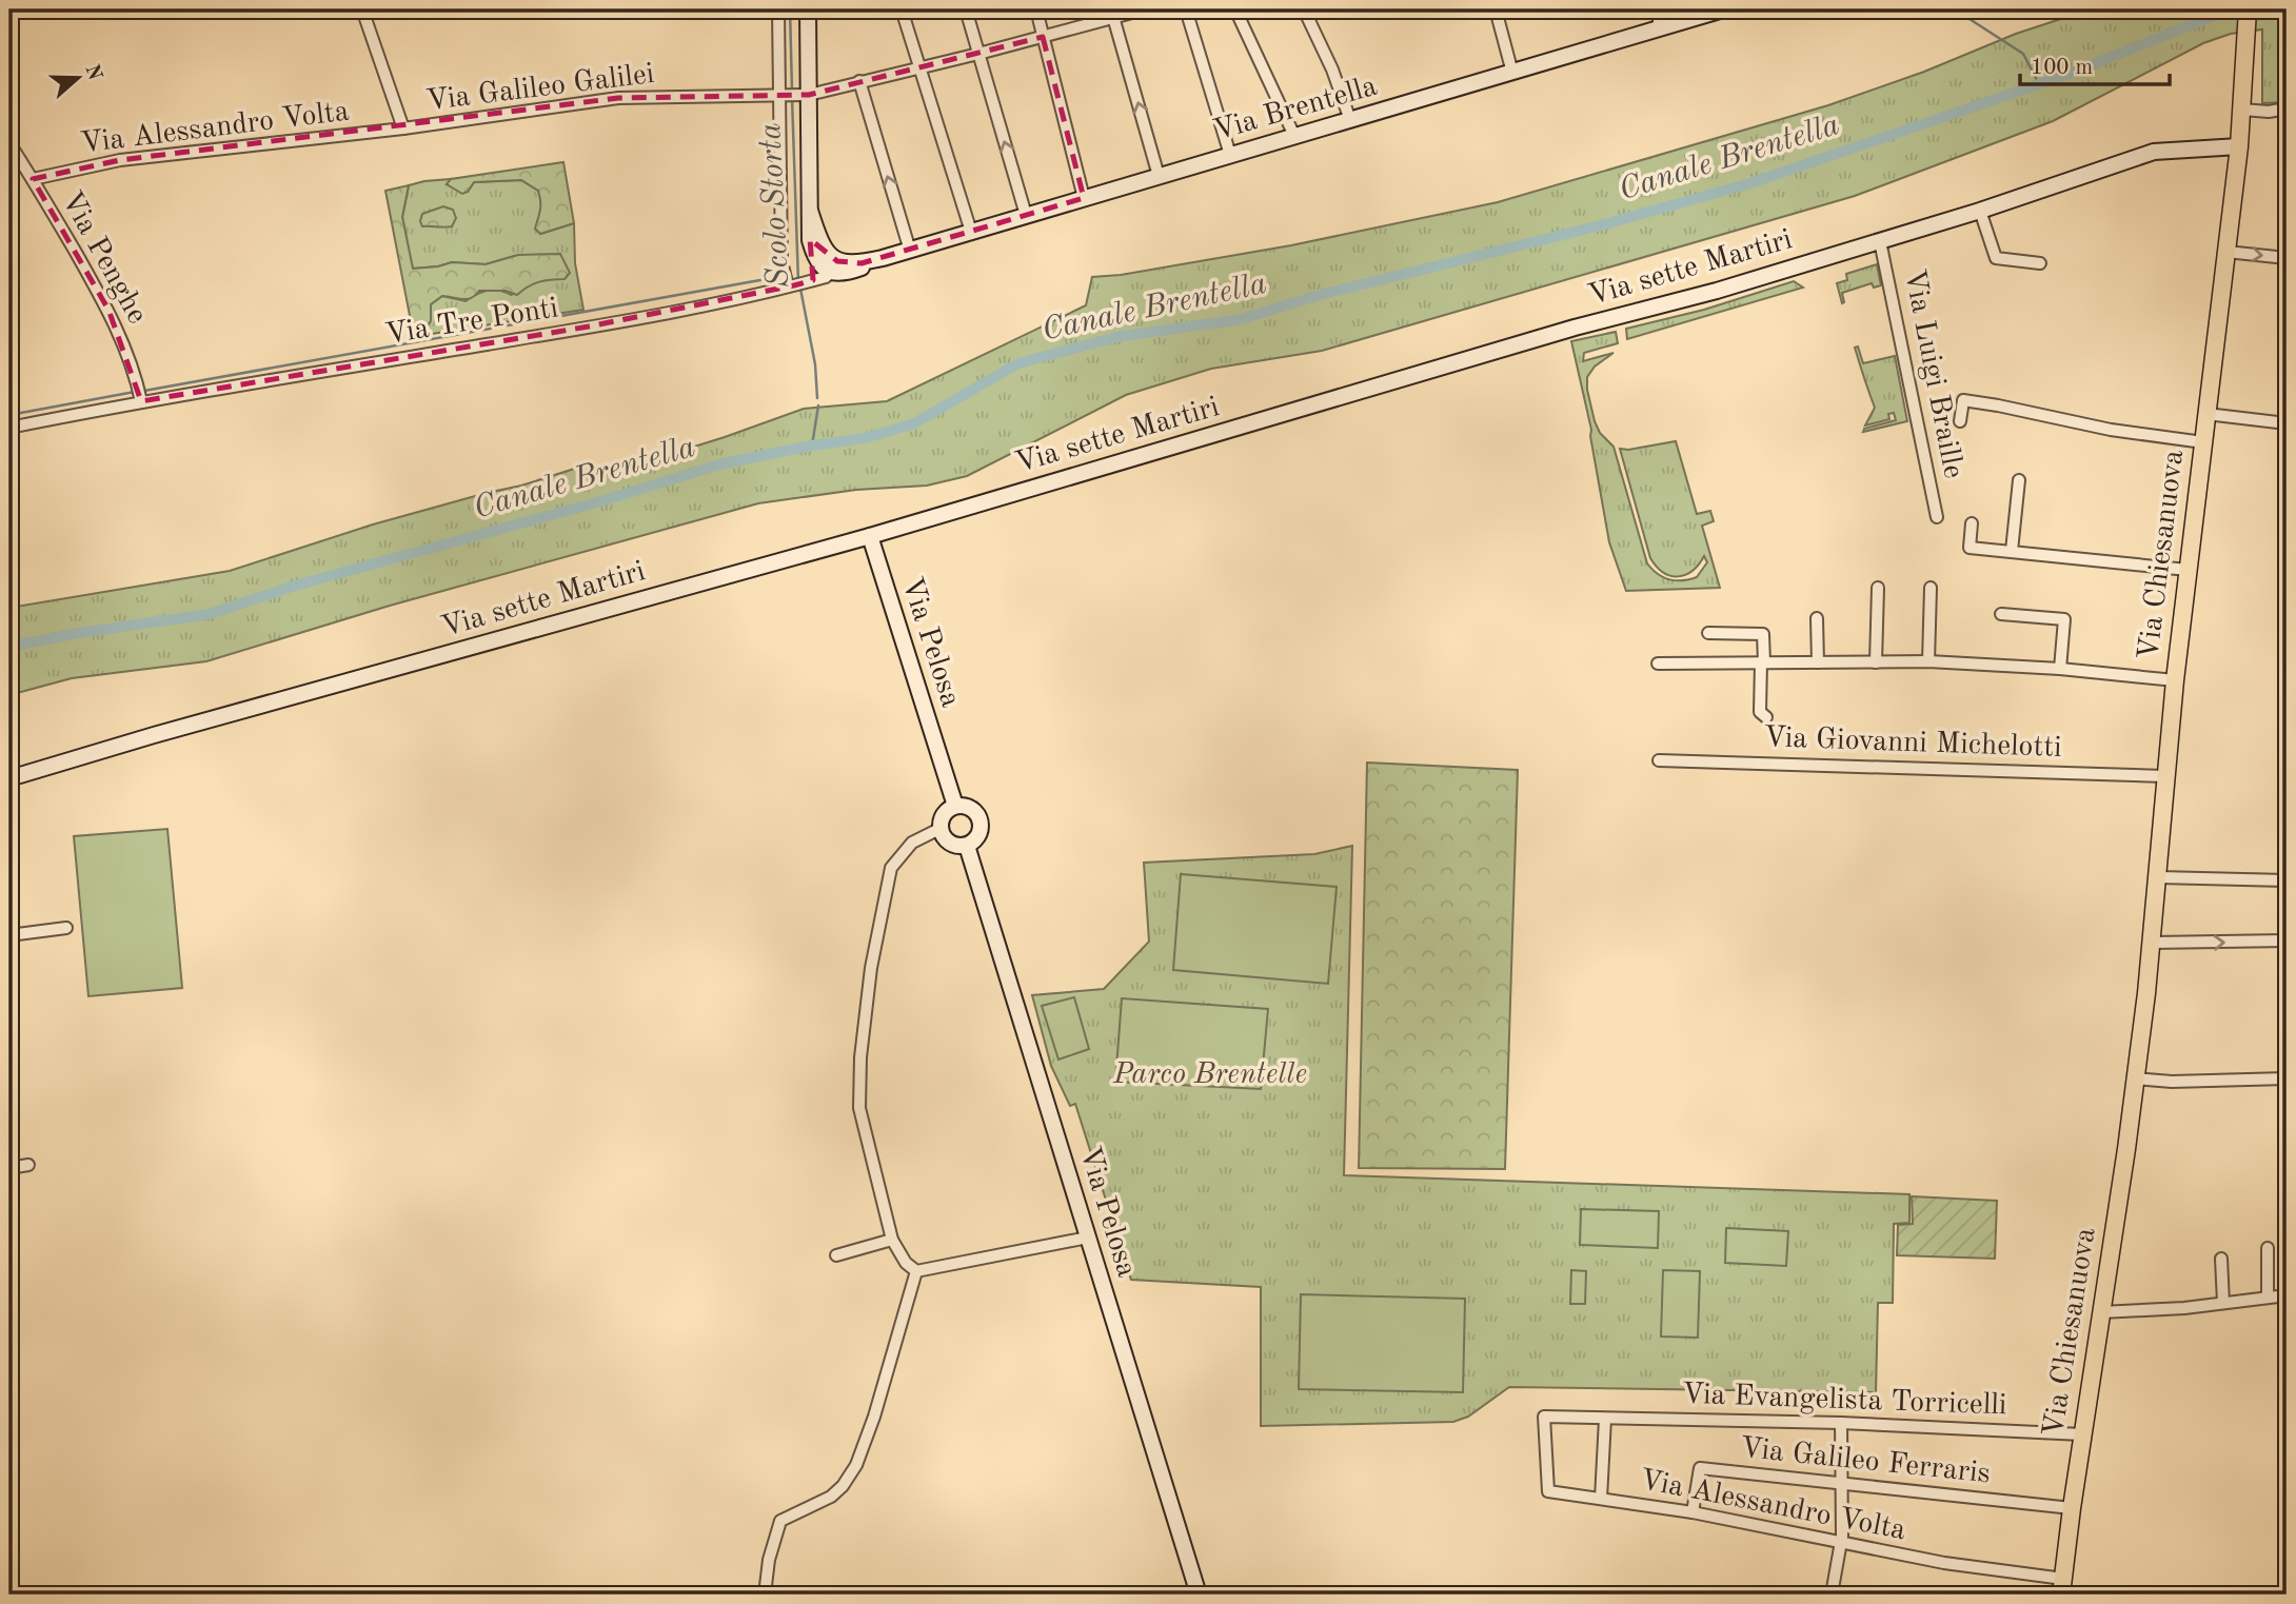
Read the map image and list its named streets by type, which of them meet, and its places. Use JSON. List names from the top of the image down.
{
  "streets": {
    "main road": [
      "Via Brentella",
      "Via sette Martiri",
      "Via Chiesanuova",
      "Via Pelosa"
    ],
    "street": [
      "Via Galileo Galilei",
      "Via Alessandro Volta",
      "Via Penghe",
      "Via Tre Ponti",
      "Via Luigi Braille",
      "Via Giovanni Michelotti",
      "Via Evangelista Torricelli",
      "Via Galileo Ferraris"
    ]
  },
  "crossings": [
    ["Via Galileo Galilei", "Via Alessandro Volta"],
    ["Via Alessandro Volta", "Via Penghe"],
    ["Via Alessandro Volta", "Via Chiesanuova"],
    ["Via Alessandro Volta", "Via Evangelista Torricelli"],
    ["Via Alessandro Volta", "Via Galileo Ferraris"],
    ["Via Penghe", "Via Tre Ponti"],
    ["Via sette Martiri", "Via Luigi Braille"],
    ["Via sette Martiri", "Via Chiesanuova"],
    ["Via sette Martiri", "Via Pelosa"],
    ["Via Chiesanuova", "Via Giovanni Michelotti"],
    ["Via Chiesanuova", "Via Evangelista Torricelli"],
    ["Via Chiesanuova", "Via Galileo Ferraris"]
  ],
  "water": ["Canale Brentella", "Scolo Storta"],
  "parks": ["Parco Brentelle"],
  "scale_bar": "100 m",
  "north": "right"
}
